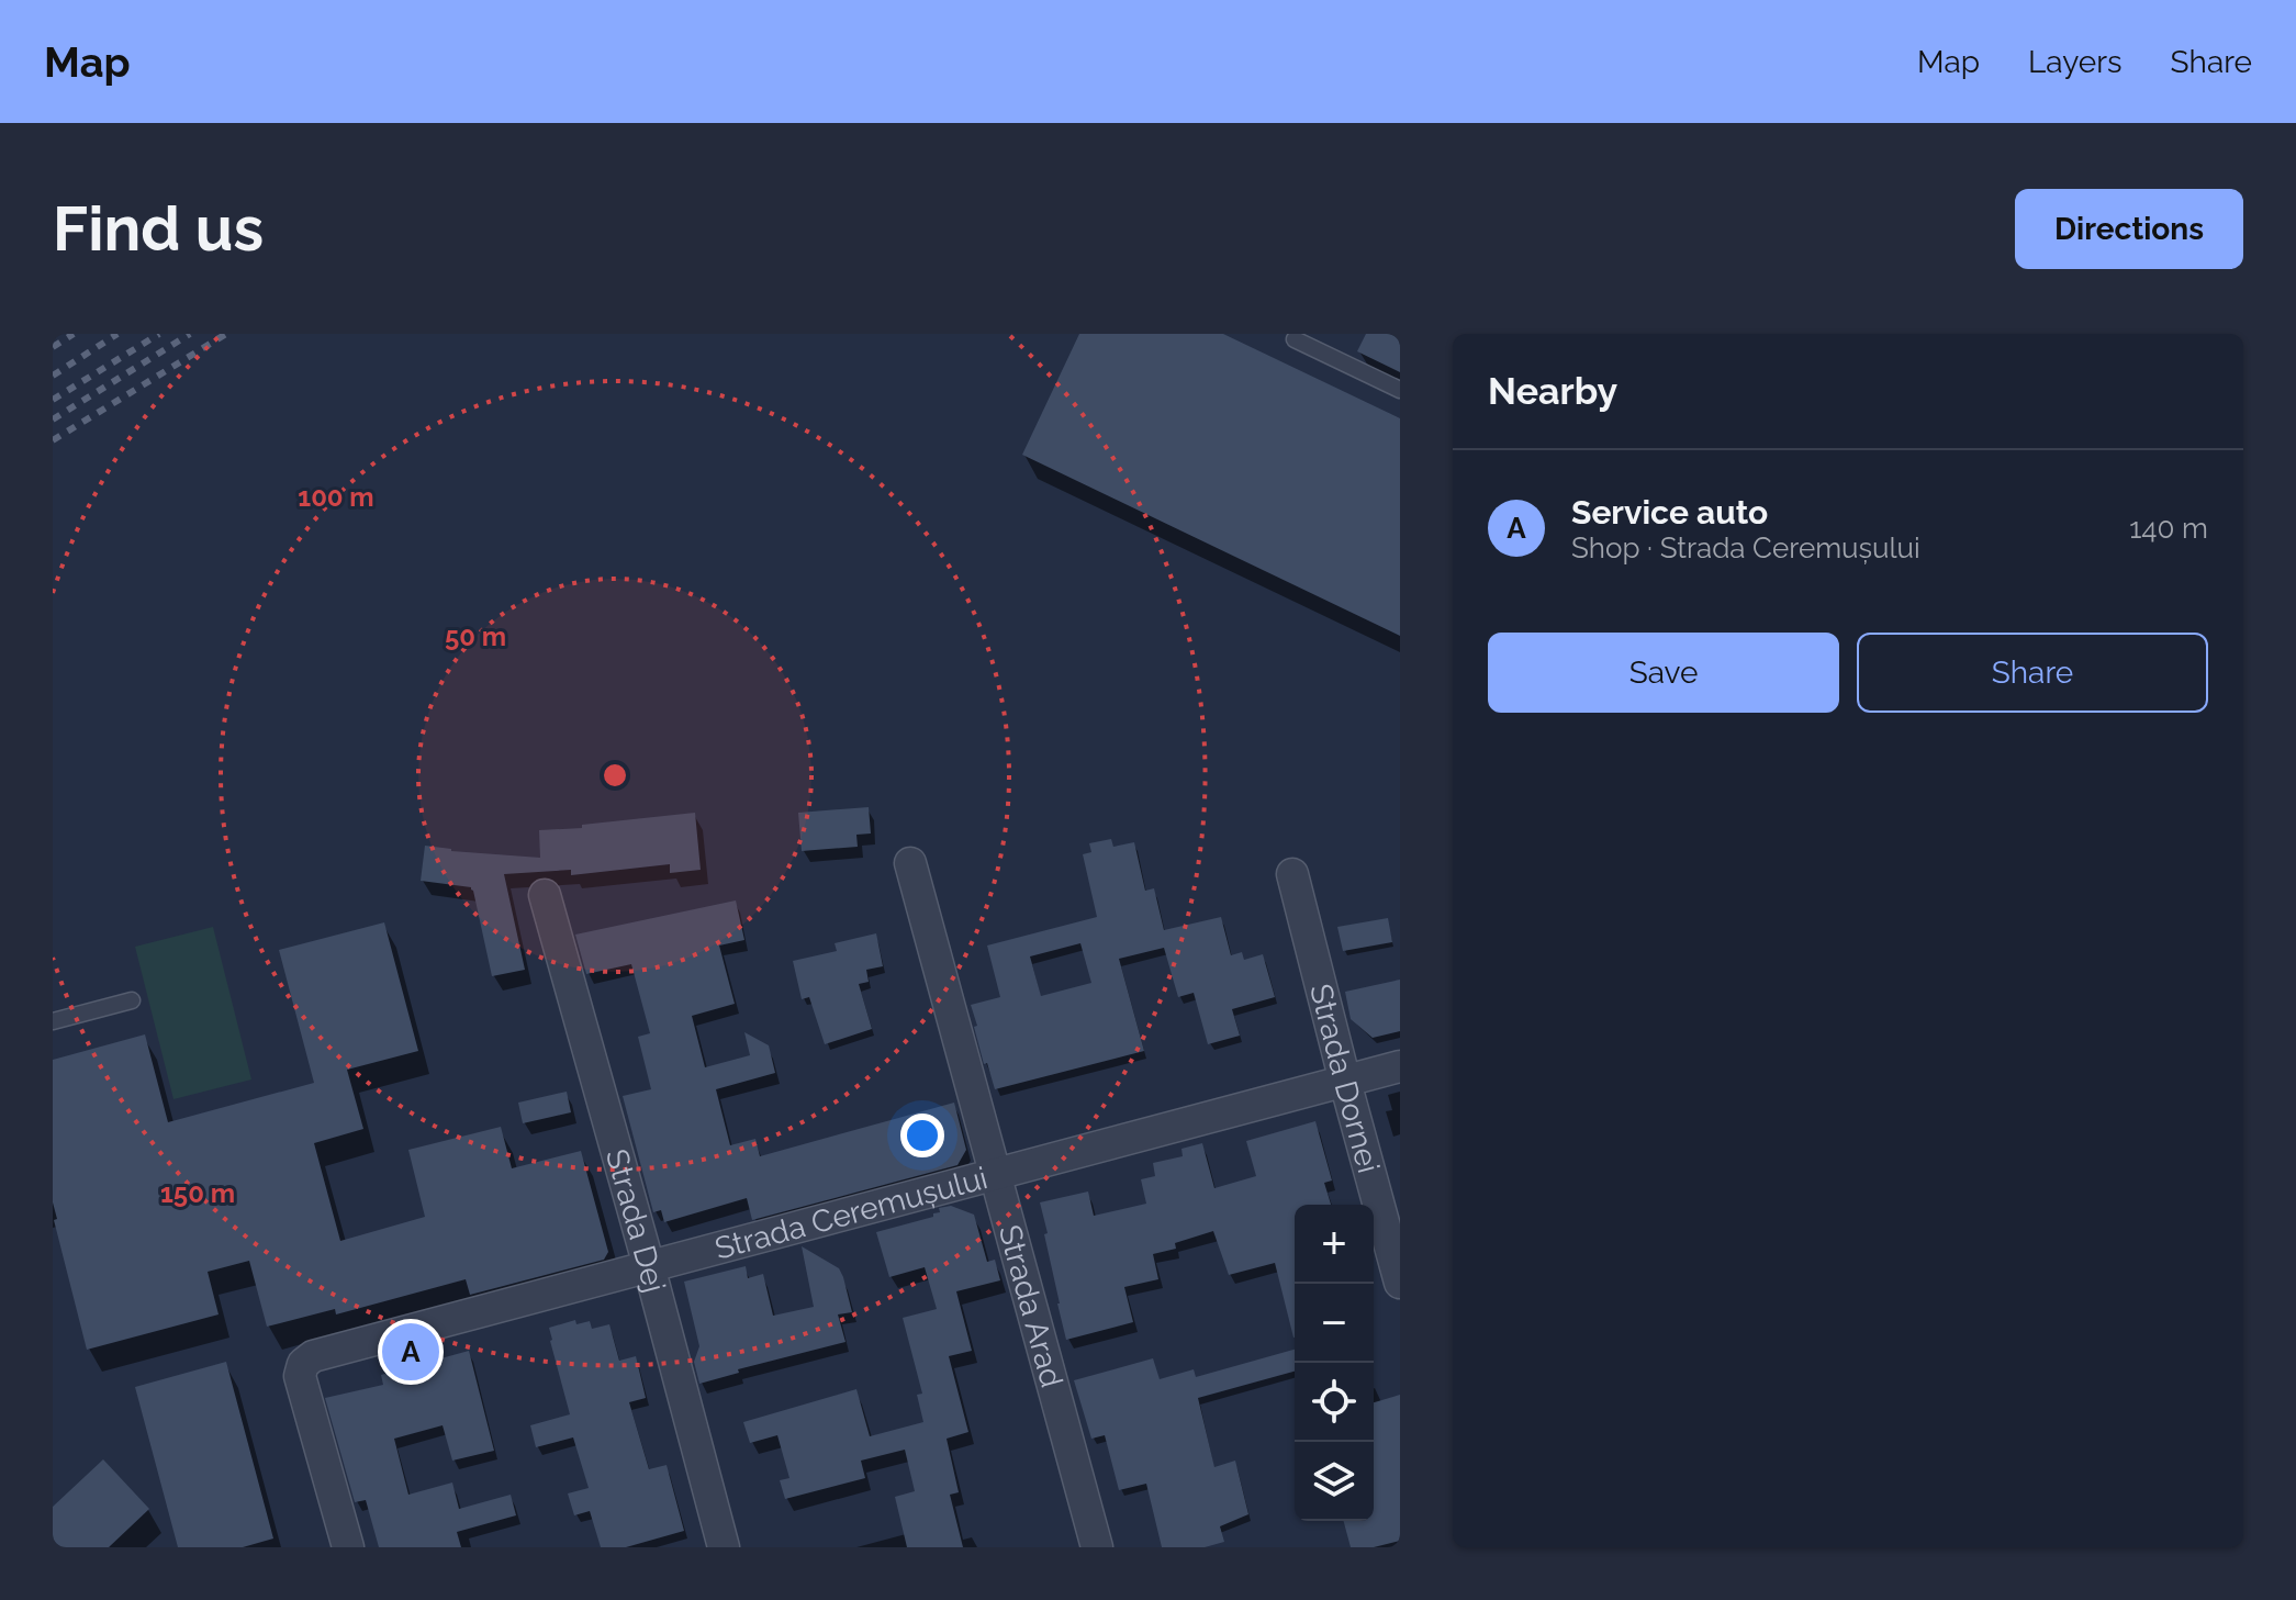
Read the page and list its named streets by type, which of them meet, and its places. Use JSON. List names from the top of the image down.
{
  "streets": {
    "street": [
      "Strada Dornei",
      "Strada Ceremușului",
      "Strada Dej",
      "Strada Arad"
    ]
  },
  "crossings": [
    ["Strada Dornei", "Strada Ceremușului"],
    ["Strada Ceremușului", "Strada Dej"],
    ["Strada Ceremușului", "Strada Arad"]
  ],
  "page": {
    "header": "Map",
    "nav": ["Map", "Layers", "Share"],
    "buttons": [
      "Directions",
      ["Save", "Share"]
    ],
    "title": "Find us",
    "heading": "Nearby",
    "list": [
      {
        "mark": "A",
        "name": "Service auto",
        "note": "Shop · Strada Ceremușului",
        "value": "140 m"
      }
    ],
    "map_buttons": ["+", "−"],
    "pins": "A"
  },
  "rings": ["100 m", "50 m", "150 m"]
}
